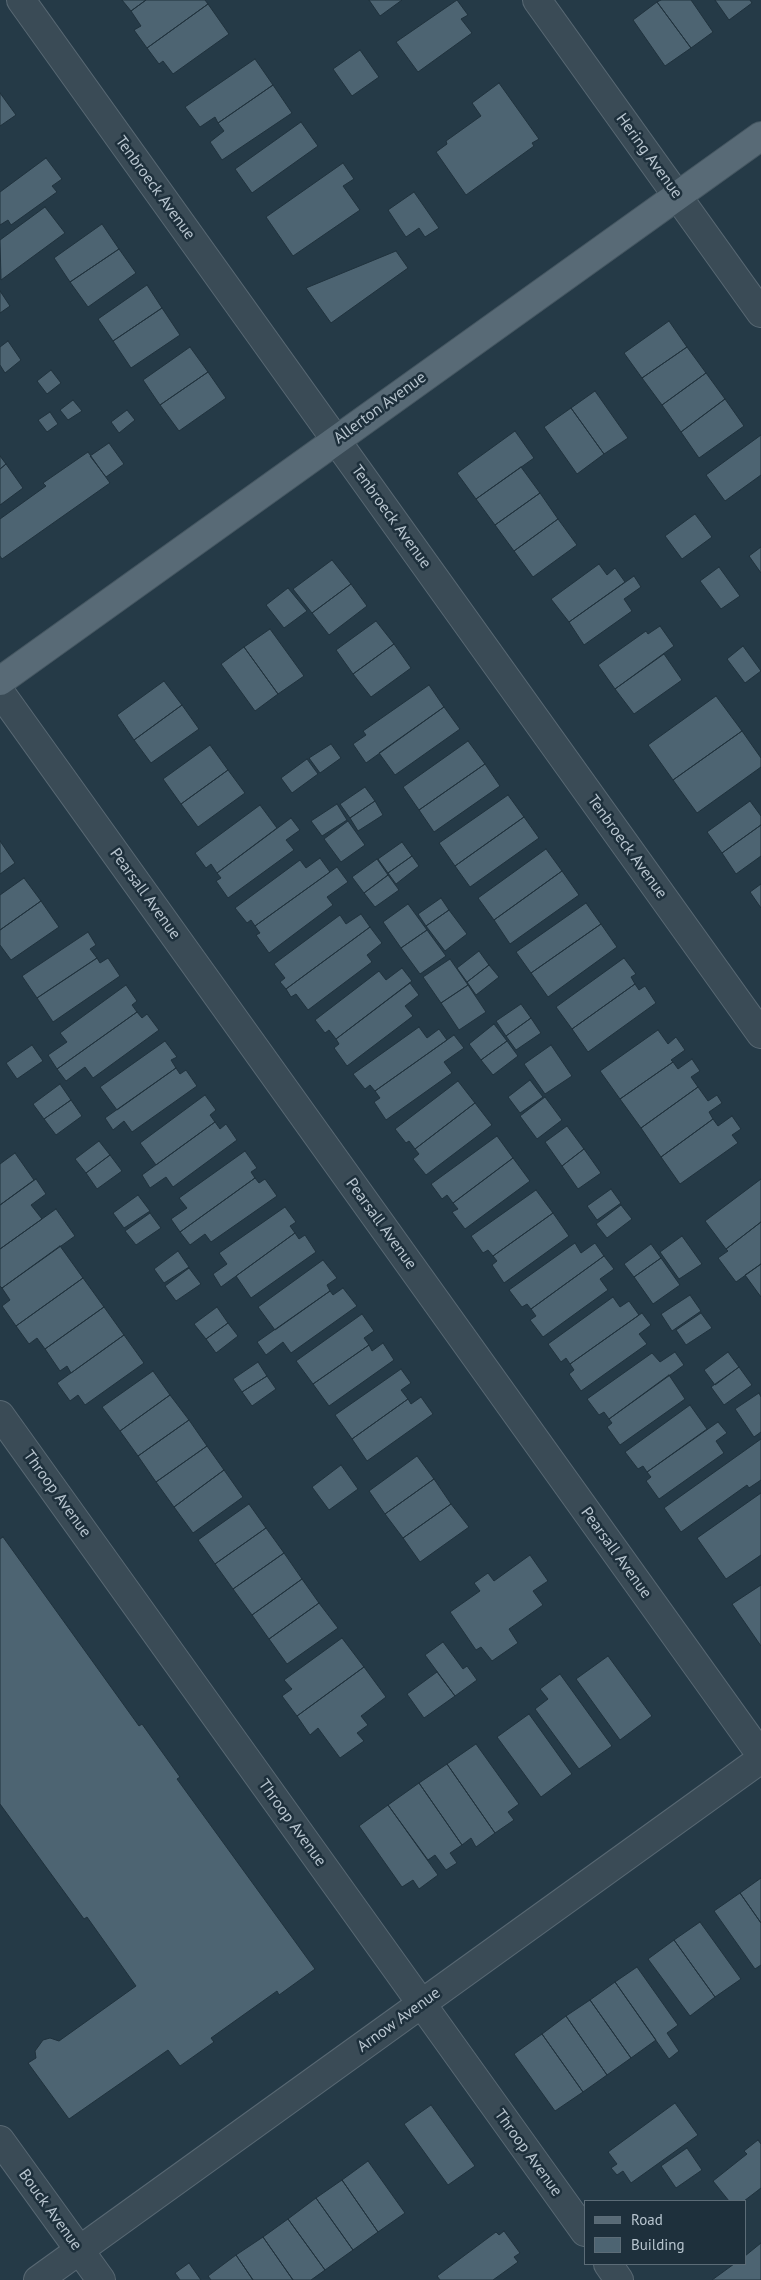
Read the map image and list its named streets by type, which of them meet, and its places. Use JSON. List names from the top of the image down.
{
  "streets": {
    "main road": ["Allerton Avenue"],
    "street": [
      "Hering Avenue",
      "Tenbroeck Avenue",
      "Pearsall Avenue",
      "Throop Avenue",
      "Arnow Avenue",
      "Bouck Avenue"
    ]
  },
  "crossings": [
    ["Hering Avenue", "Allerton Avenue"],
    ["Tenbroeck Avenue", "Allerton Avenue"],
    ["Throop Avenue", "Arnow Avenue"],
    ["Arnow Avenue", "Bouck Avenue"]
  ],
  "legend": ["Road", "Building"]
}
